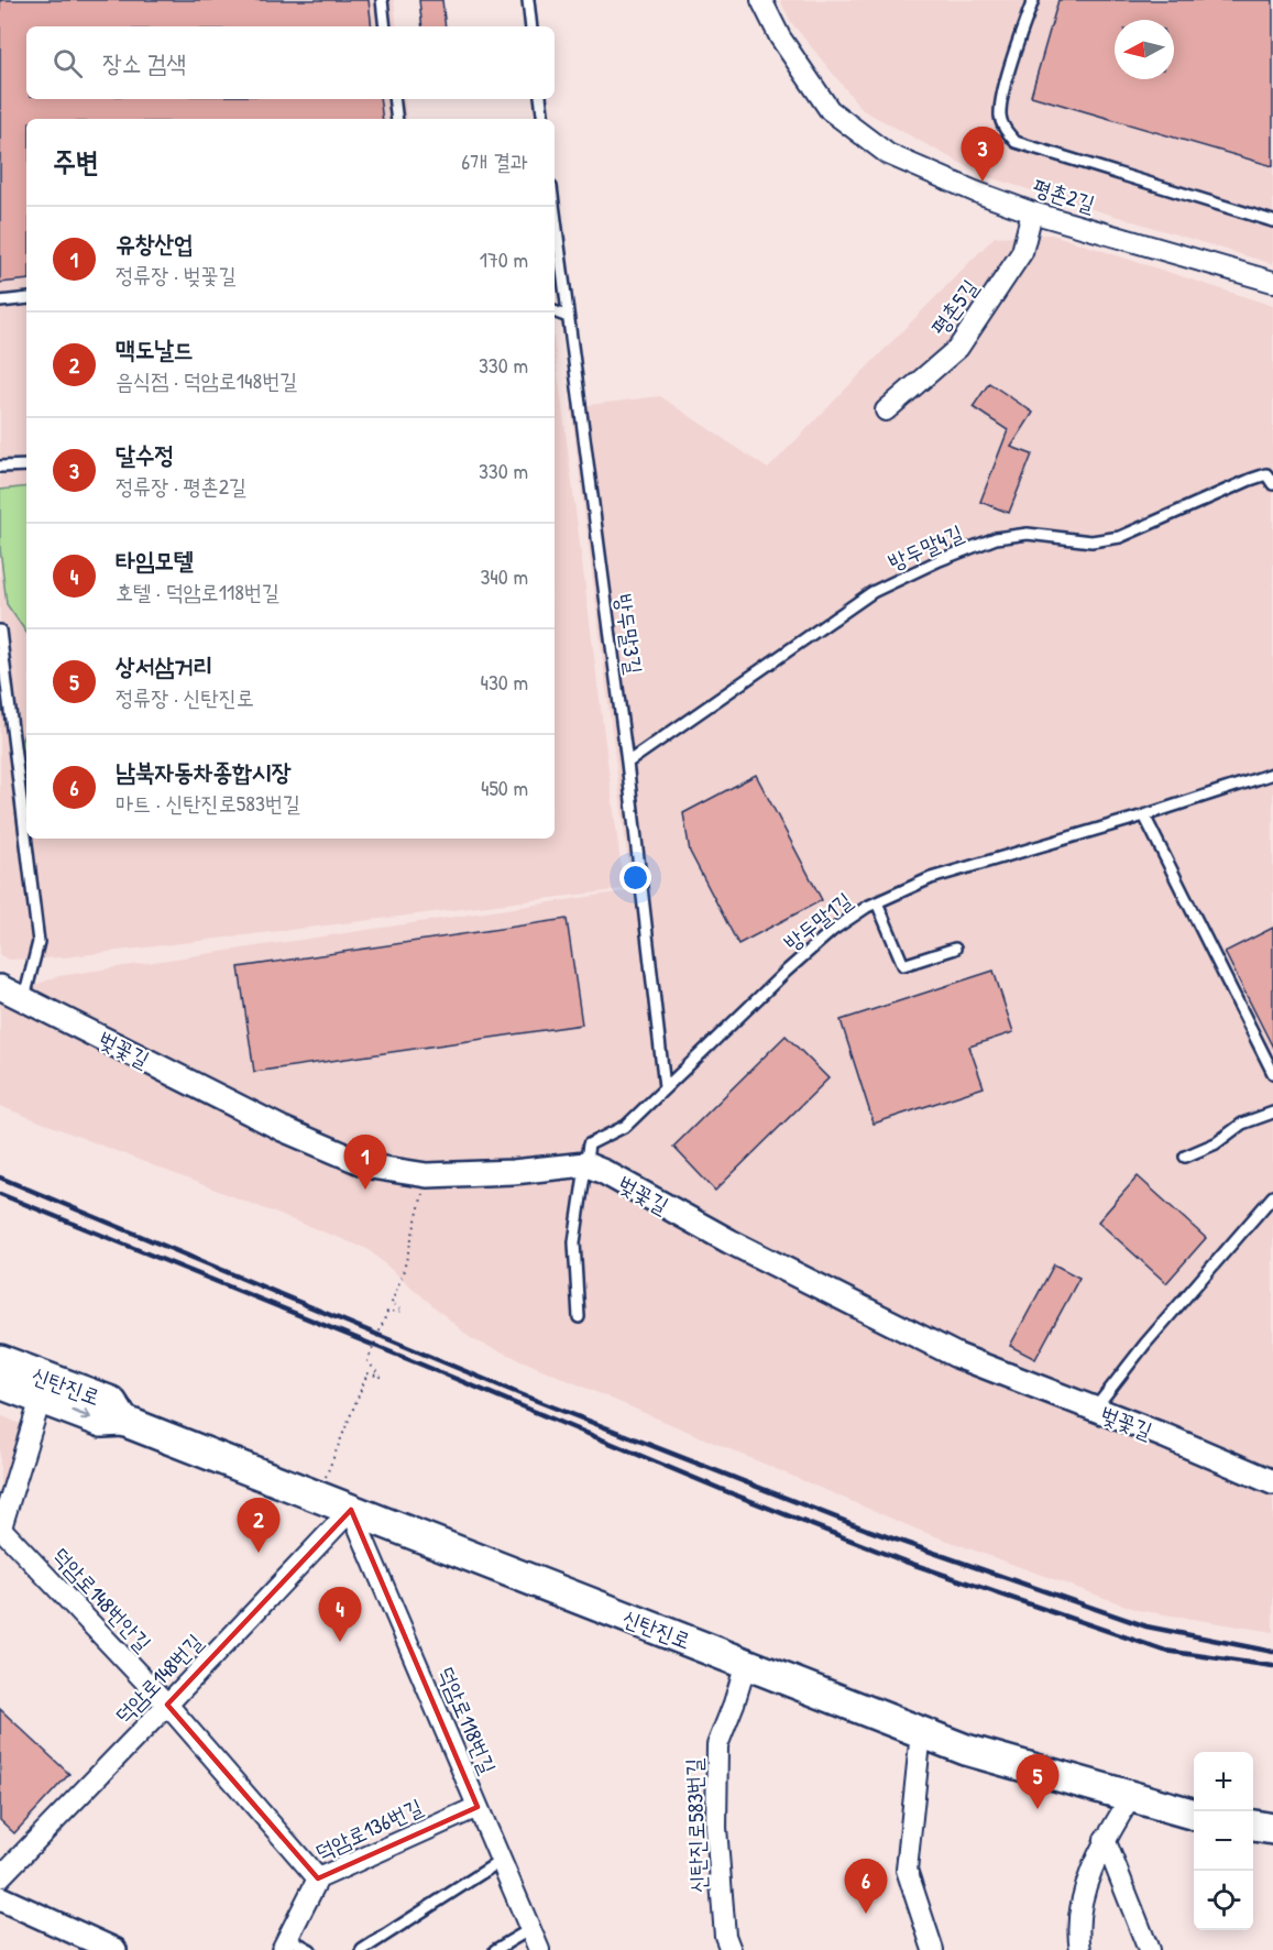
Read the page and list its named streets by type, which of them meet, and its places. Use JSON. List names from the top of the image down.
{
  "streets": {
    "main road": ["신탄진로"],
    "street": [
      "평촌2길",
      "평촌5길",
      "벚꽃길",
      "덕암로148번안길",
      "덕암로148번길",
      "덕암로118번길",
      "신탄진로583번길",
      "덕암로136번길"
    ],
    "lane": ["방두말4길", "방두말3길", "방두말1길"]
  },
  "crossings": [
    ["평촌2길", "평촌5길"],
    ["방두말4길", "방두말3길"],
    ["방두말3길", "방두말1길"],
    ["방두말1길", "벚꽃길"],
    ["신탄진로", "덕암로148번길"],
    ["신탄진로", "덕암로118번길"],
    ["신탄진로", "신탄진로583번길"],
    ["덕암로148번안길", "덕암로148번길"],
    ["덕암로148번안길", "덕암로136번길"],
    ["덕암로148번길", "덕암로118번길"],
    ["덕암로118번길", "덕암로136번길"]
  ],
  "north": "left",
  "page": {
    "search": "장소 검색",
    "heading": ["주변", "6개 결과"],
    "pins": [
      "3",
      "1",
      "2",
      "4",
      "5",
      "6"
    ],
    "list": [
      {
        "mark": "1",
        "name": "유창산업",
        "note": "정류장 · 벚꽃길",
        "value": "170 m"
      },
      {
        "mark": "2",
        "name": "맥도날드",
        "note": "음식점 · 덕암로148번길",
        "value": "330 m"
      },
      {
        "mark": "3",
        "name": "달수정",
        "note": "정류장 · 평촌2길",
        "value": "330 m"
      },
      {
        "mark": "4",
        "name": "타임모텔",
        "note": "호텔 · 덕암로118번길",
        "value": "340 m"
      },
      {
        "mark": "5",
        "name": "상서삼거리",
        "note": "정류장 · 신탄진로",
        "value": "430 m"
      },
      {
        "mark": "6",
        "name": "남북자동차종합시장",
        "note": "마트 · 신탄진로583번길",
        "value": "450 m"
      }
    ],
    "map_buttons": ["+", "−"]
  }
}
